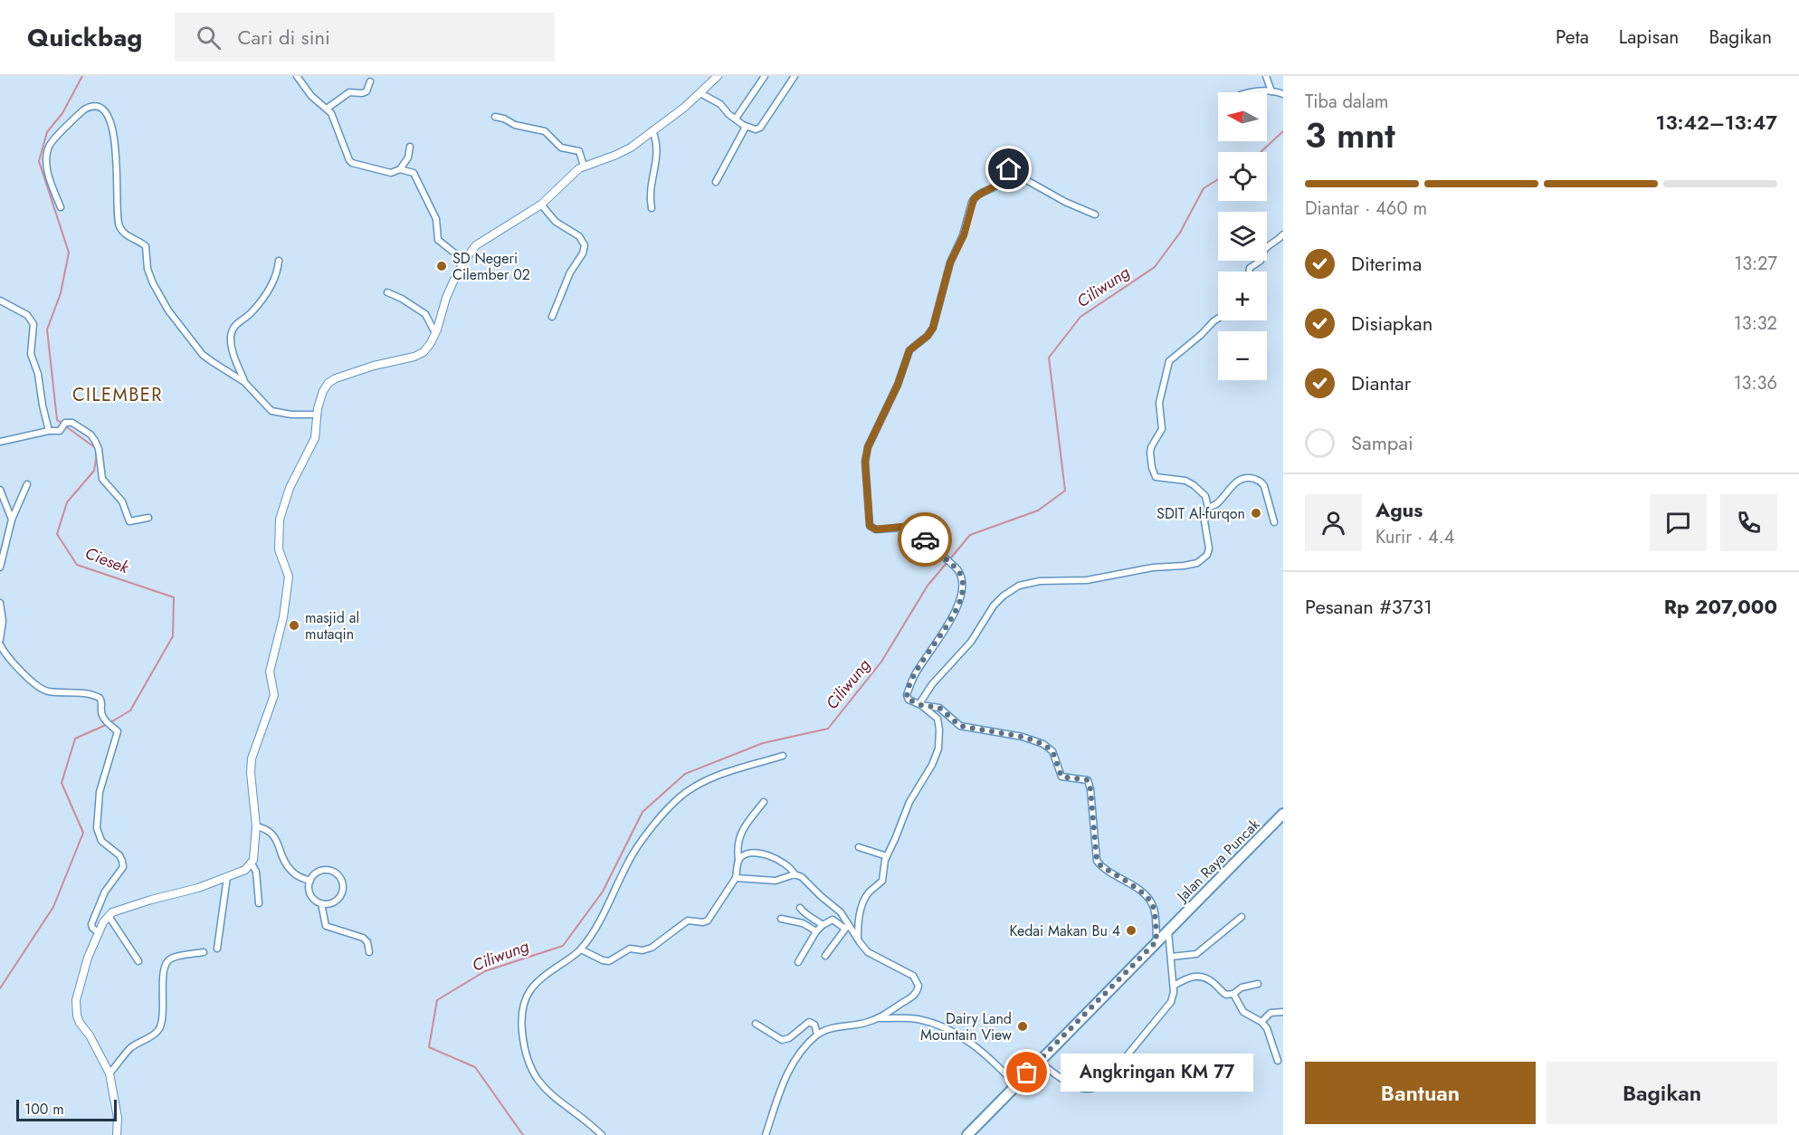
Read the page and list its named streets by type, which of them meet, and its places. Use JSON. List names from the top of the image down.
{
  "streets": {
    "highway": ["Jalan Raya Puncak"]
  },
  "districts": ["CILEMBER"],
  "water": ["Ciliwung", "Ciesek"],
  "places": [
    "SD Negeri Cilember 02",
    "SDIT Al-furqon",
    "masjid al mutaqin",
    "Kedai Makan Bu 4",
    "Dairy Land Mountain View",
    "Angkringan KM 77"
  ],
  "scale_bar": "100 m",
  "north": "left",
  "page": {
    "header": "Quickbag",
    "search": "Cari di sini",
    "nav": ["Peta", "Lapisan", "Bagikan"],
    "heading": ["3 mnt", "Tiba dalam", "13:42–13:47"],
    "panel": [
      "Agus",
      "Kurir · 4.4",
      "Pesanan #3731",
      "Rp 207,000"
    ],
    "map_buttons": ["+", "−"],
    "bar": "Diantar · 460 m",
    "list": [
      ["Diterima", "13:27"],
      ["Disiapkan", "13:32"],
      ["Diantar", "13:36"],
      "Sampai"
    ],
    "buttons": ["Bantuan", "Bagikan"],
    "bubble": "Angkringan KM 77",
    "scale": "100 m"
  }
}
